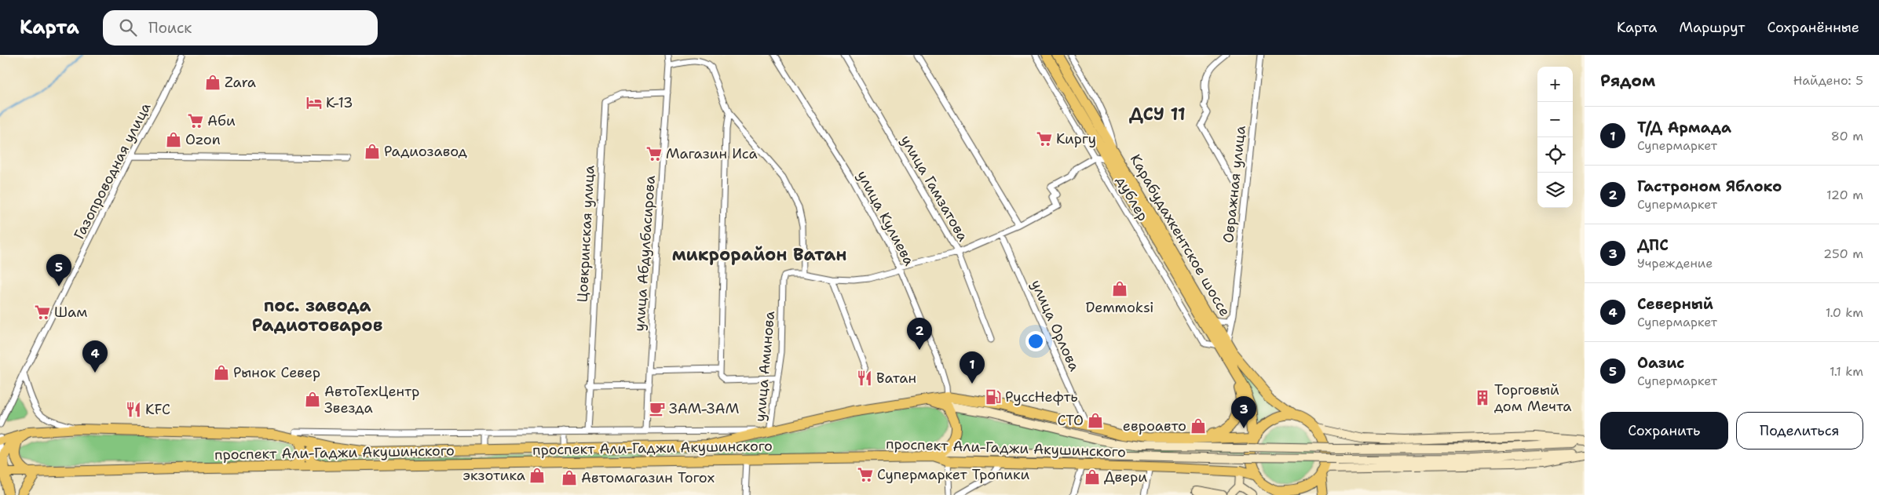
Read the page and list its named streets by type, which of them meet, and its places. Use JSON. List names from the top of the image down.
{
  "streets": {
    "highway": ["Карабудахкентское шоссе", "проспект Али-Гаджи Акушинского"],
    "street": [
      "Газопроводная улица",
      "Овражная улица",
      "улица Гамзатова",
      "дублер",
      "улица Кулиева",
      "Цовкринская улица",
      "улица Абдулбасирова",
      "улица Орлова",
      "улица Аминова"
    ]
  },
  "crossings": [
    ["Овражная улица", "дублер"],
    ["Овражная улица", "Карабудахкентское шоссе"],
    ["улица Гамзатова", "улица Аминова"],
    ["дублер", "Карабудахкентское шоссе"],
    ["дублер", "улица Аминова"],
    ["улица Кулиева", "улица Аминова"],
    ["улица Кулиева", "проспект Али-Гаджи Акушинского"],
    ["Цовкринская улица", "улица Абдулбасирова"],
    ["Карабудахкентское шоссе", "проспект Али-Гаджи Акушинского"],
    ["улица Орлова", "улица Аминова"],
    ["улица Орлова", "проспект Али-Гаджи Акушинского"],
    ["улица Аминова", "проспект Али-Гаджи Акушинского"]
  ],
  "districts": ["ДСУ 11", "микрорайон Ватан", "пос. завода Радиотоваров"],
  "places": {
    "shop": [
      "Zara",
      "Ozon",
      "Радиозавод",
      "Demmoksi",
      "Рынок Север",
      "АвтоТехЦентр Звезда",
      "СТО",
      "евроавто",
      "экзотика",
      "Двери",
      "Автомагазин Тогох"
    ],
    "hotel": ["К-13"],
    "supermarket": [
      "Аби",
      "Киргу",
      "Магазин Иса",
      "Шам",
      "Супермаркет Тропики"
    ],
    "restaurant": ["Ватан", "KFC"],
    "fuel station": ["РуссНефть"],
    "building": ["Торговый дом Мечта"],
    "cafe": ["ЗАМ-ЗАМ"]
  },
  "page": {
    "header": "Карта",
    "search": "Поиск",
    "nav": ["Карта", "Маршрут", "Сохранённые"],
    "heading": ["Рядом", "Найдено: 5"],
    "map_buttons": ["+", "−"],
    "list": [
      {
        "mark": "1",
        "name": "Т/Д Армада",
        "note": "Супермаркет",
        "value": "80 m"
      },
      {
        "mark": "2",
        "name": "Гастроном Яблоко",
        "note": "Супермаркет",
        "value": "120 m"
      },
      {
        "mark": "3",
        "name": "ДПС",
        "note": "Учреждение",
        "value": "250 m"
      },
      {
        "mark": "4",
        "name": "Северный",
        "note": "Супермаркет",
        "value": "1.0 km"
      },
      {
        "mark": "5",
        "name": "Оазис",
        "note": "Супермаркет",
        "value": "1.1 km"
      }
    ],
    "pins": [
      "5",
      "2",
      "4",
      "1",
      "3"
    ],
    "buttons": ["Сохранить", "Поделиться"]
  }
}
